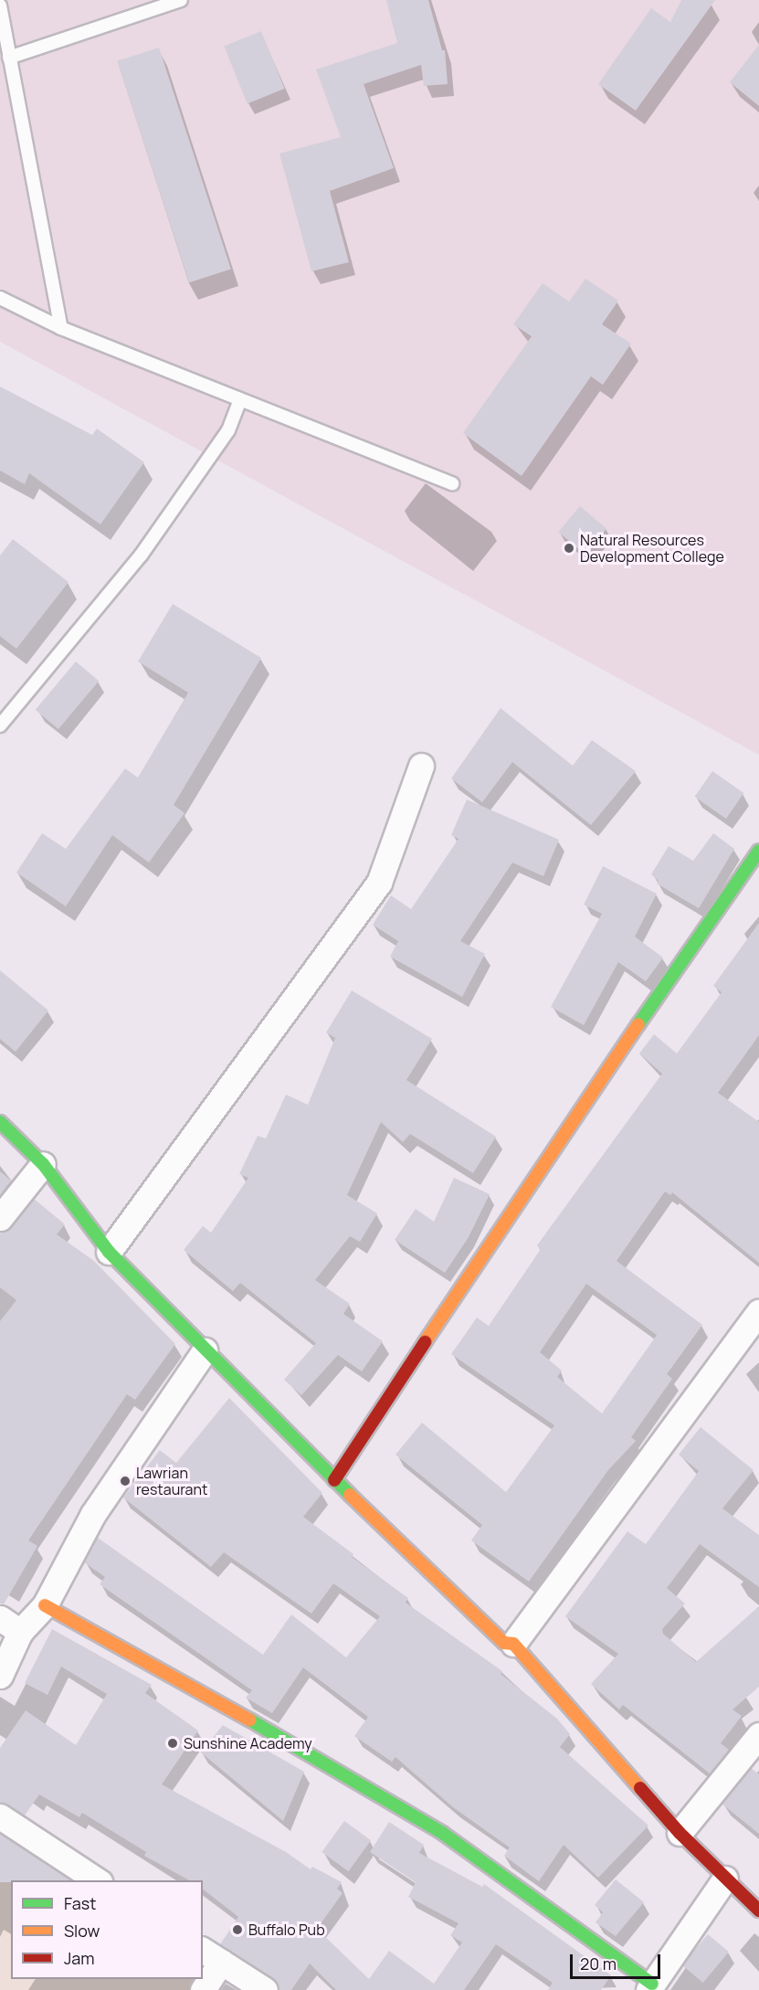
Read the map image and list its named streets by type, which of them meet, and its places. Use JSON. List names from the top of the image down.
{
  "places": [
    "Natural Resources Development College",
    "Lawrian restaurant",
    "Sunshine Academy",
    "Buffalo Pub"
  ],
  "legend": ["Fast", "Slow", "Jam"],
  "scale_bar": "20 m"
}
